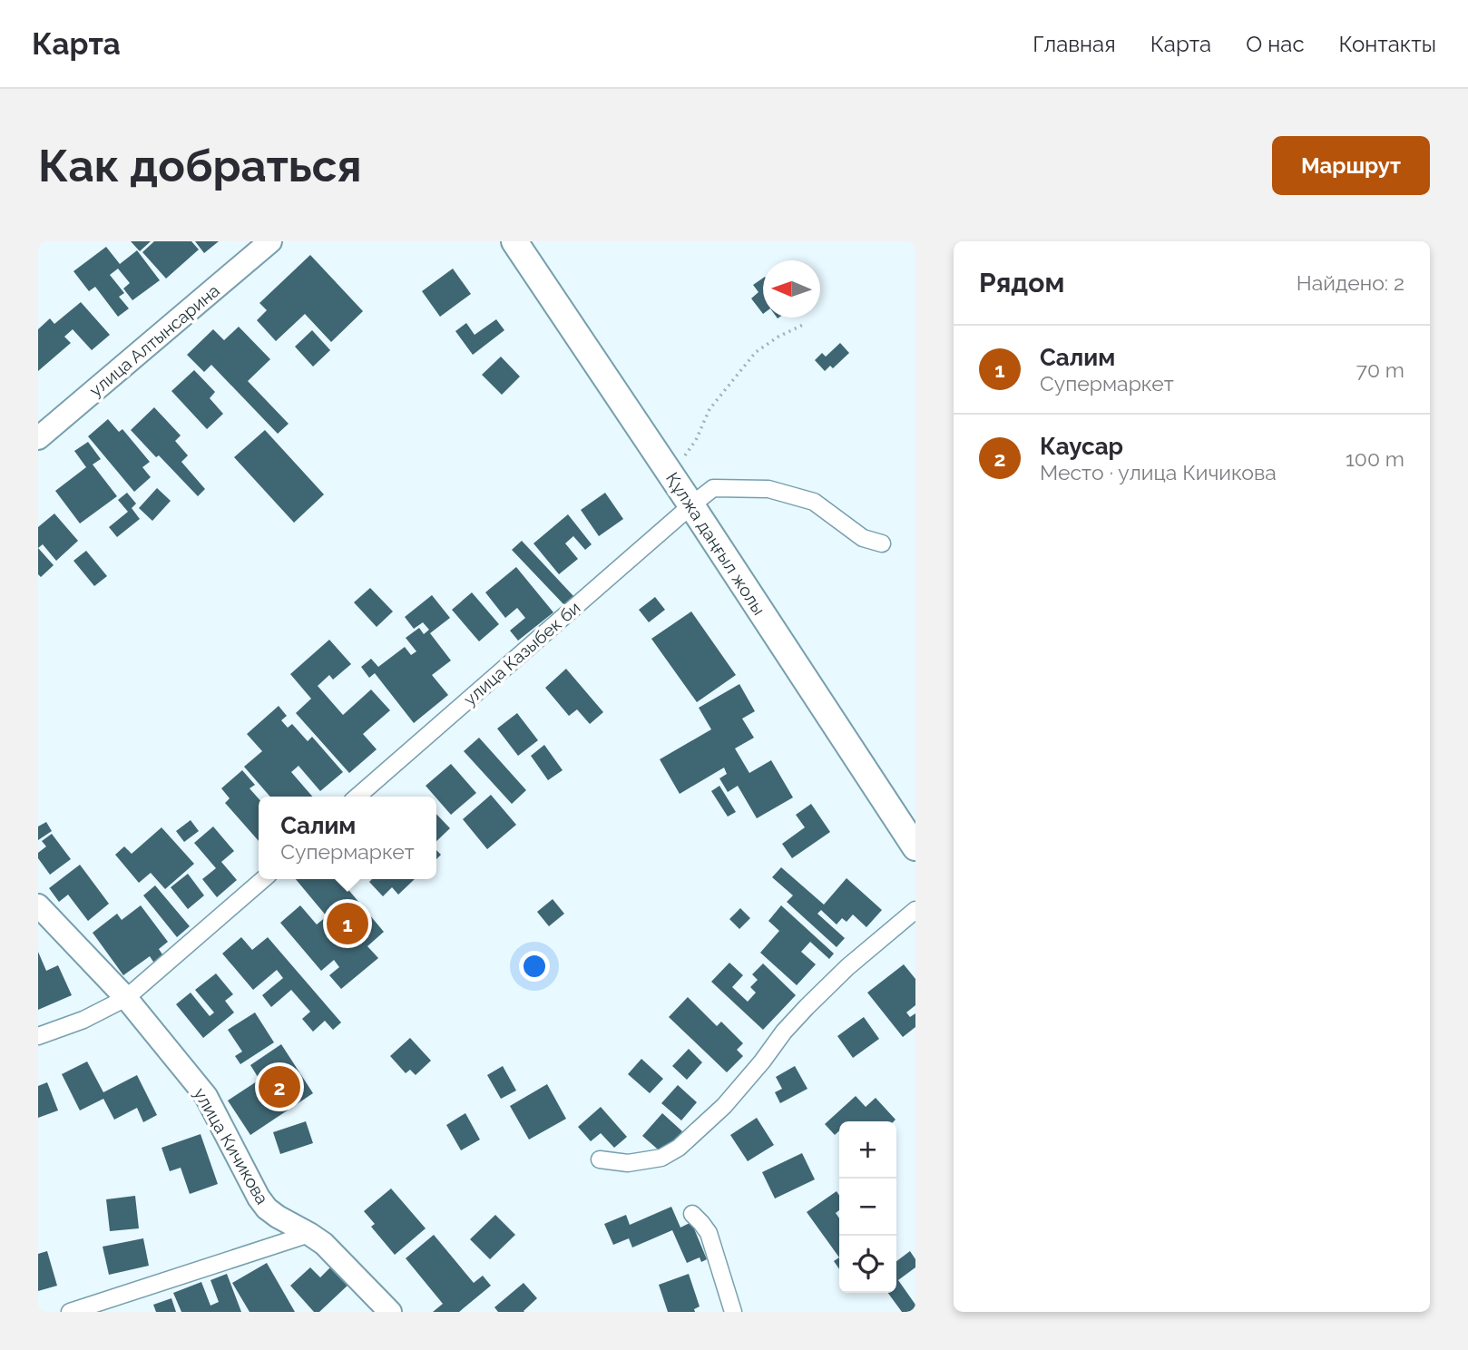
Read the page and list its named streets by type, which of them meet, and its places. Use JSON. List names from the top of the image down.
{
  "streets": {
    "main road": ["Құлжа даңғыл жолы"],
    "street": ["улица Алтынсарина", "улица Казыбек би", "улица Кичикова"]
  },
  "crossings": [
    ["Құлжа даңғыл жолы", "улица Казыбек би"]
  ],
  "north": "left",
  "page": {
    "header": "Карта",
    "nav": [
      "Главная",
      "Карта",
      "О нас",
      "Контакты"
    ],
    "buttons": "Маршрут",
    "title": "Как добраться",
    "heading": ["Рядом", "Найдено: 2"],
    "list": [
      {
        "mark": "1",
        "name": "Салим",
        "note": "Супермаркет",
        "value": "70 m"
      },
      {
        "mark": "2",
        "name": "Каусар",
        "note": "Место · улица Кичикова",
        "value": "100 m"
      }
    ],
    "popup": ["Салим", "Супермаркет"],
    "pins": ["1", "2"],
    "map_buttons": ["+", "−"]
  }
}
